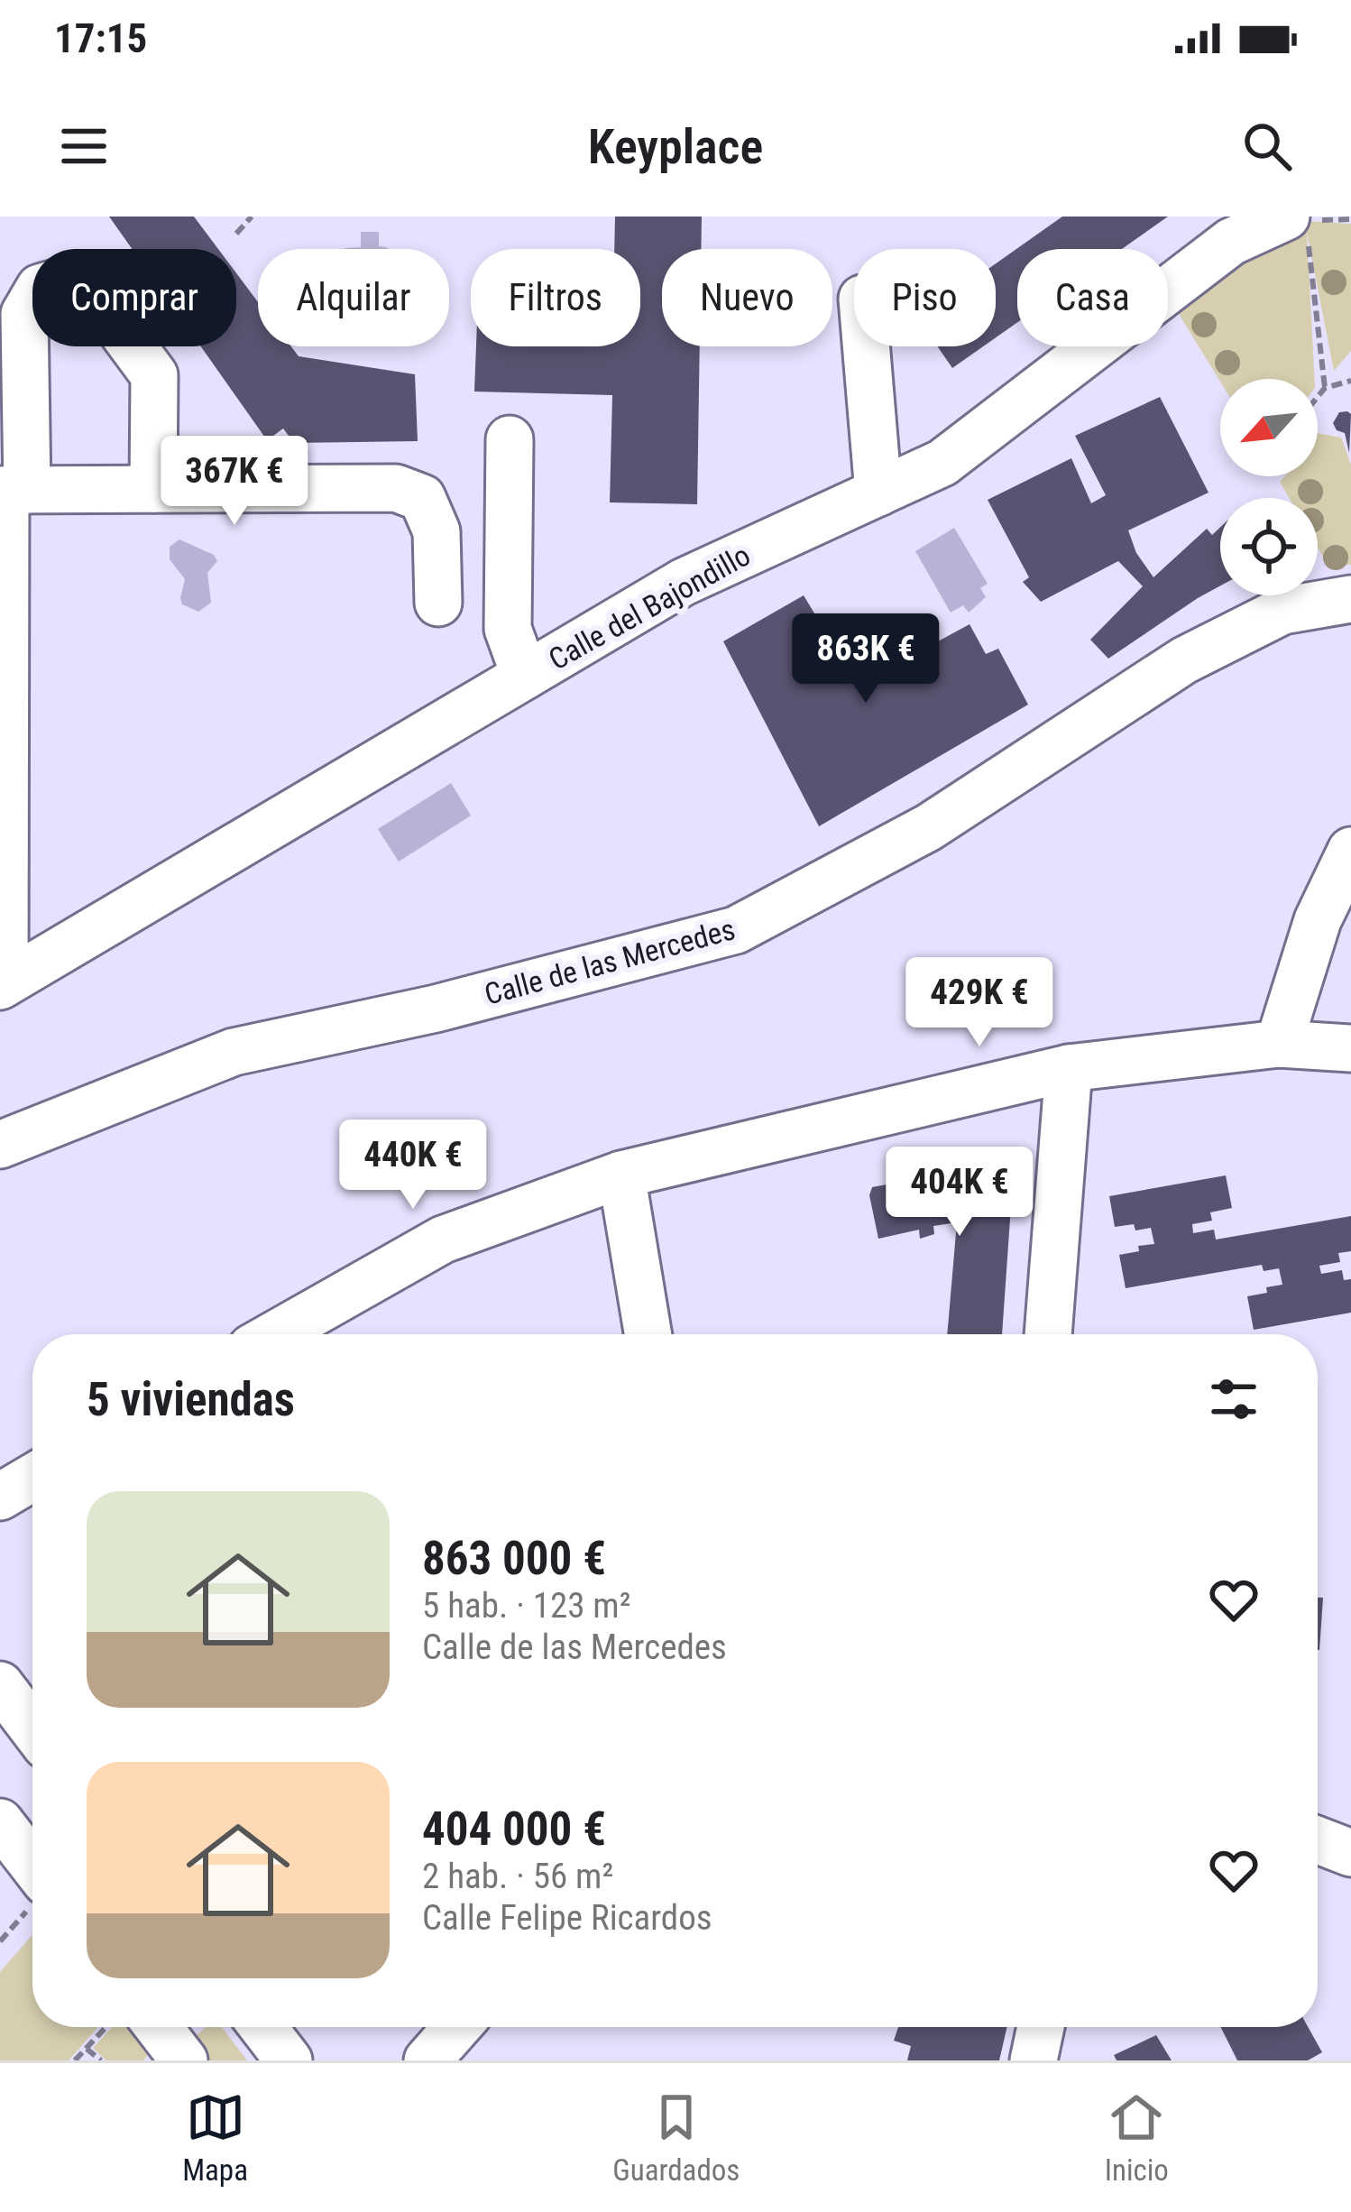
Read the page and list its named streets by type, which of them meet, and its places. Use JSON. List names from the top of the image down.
{
  "streets": {
    "street": ["Calle del Bajondillo", "Calle de las Mercedes"]
  },
  "north": "bottom left",
  "page": {
    "status": "17:15",
    "header": "Keyplace",
    "chip": [
      "Comprar",
      "Alquilar",
      "Filtros",
      "Nuevo",
      "Piso",
      "Casa"
    ],
    "price": [
      "367K €",
      "863K €",
      "429K €",
      "440K €",
      "404K €"
    ],
    "heading": "5 viviendas",
    "list": [
      {
        "name": "863 000 €",
        "note": "5 hab. · 123 m² · Calle de las Mercedes"
      },
      {
        "name": "404 000 €",
        "note": "2 hab. · 56 m² · Calle Felipe Ricardos"
      }
    ],
    "tabs": ["Mapa", "Guardados", "Inicio"]
  }
}
